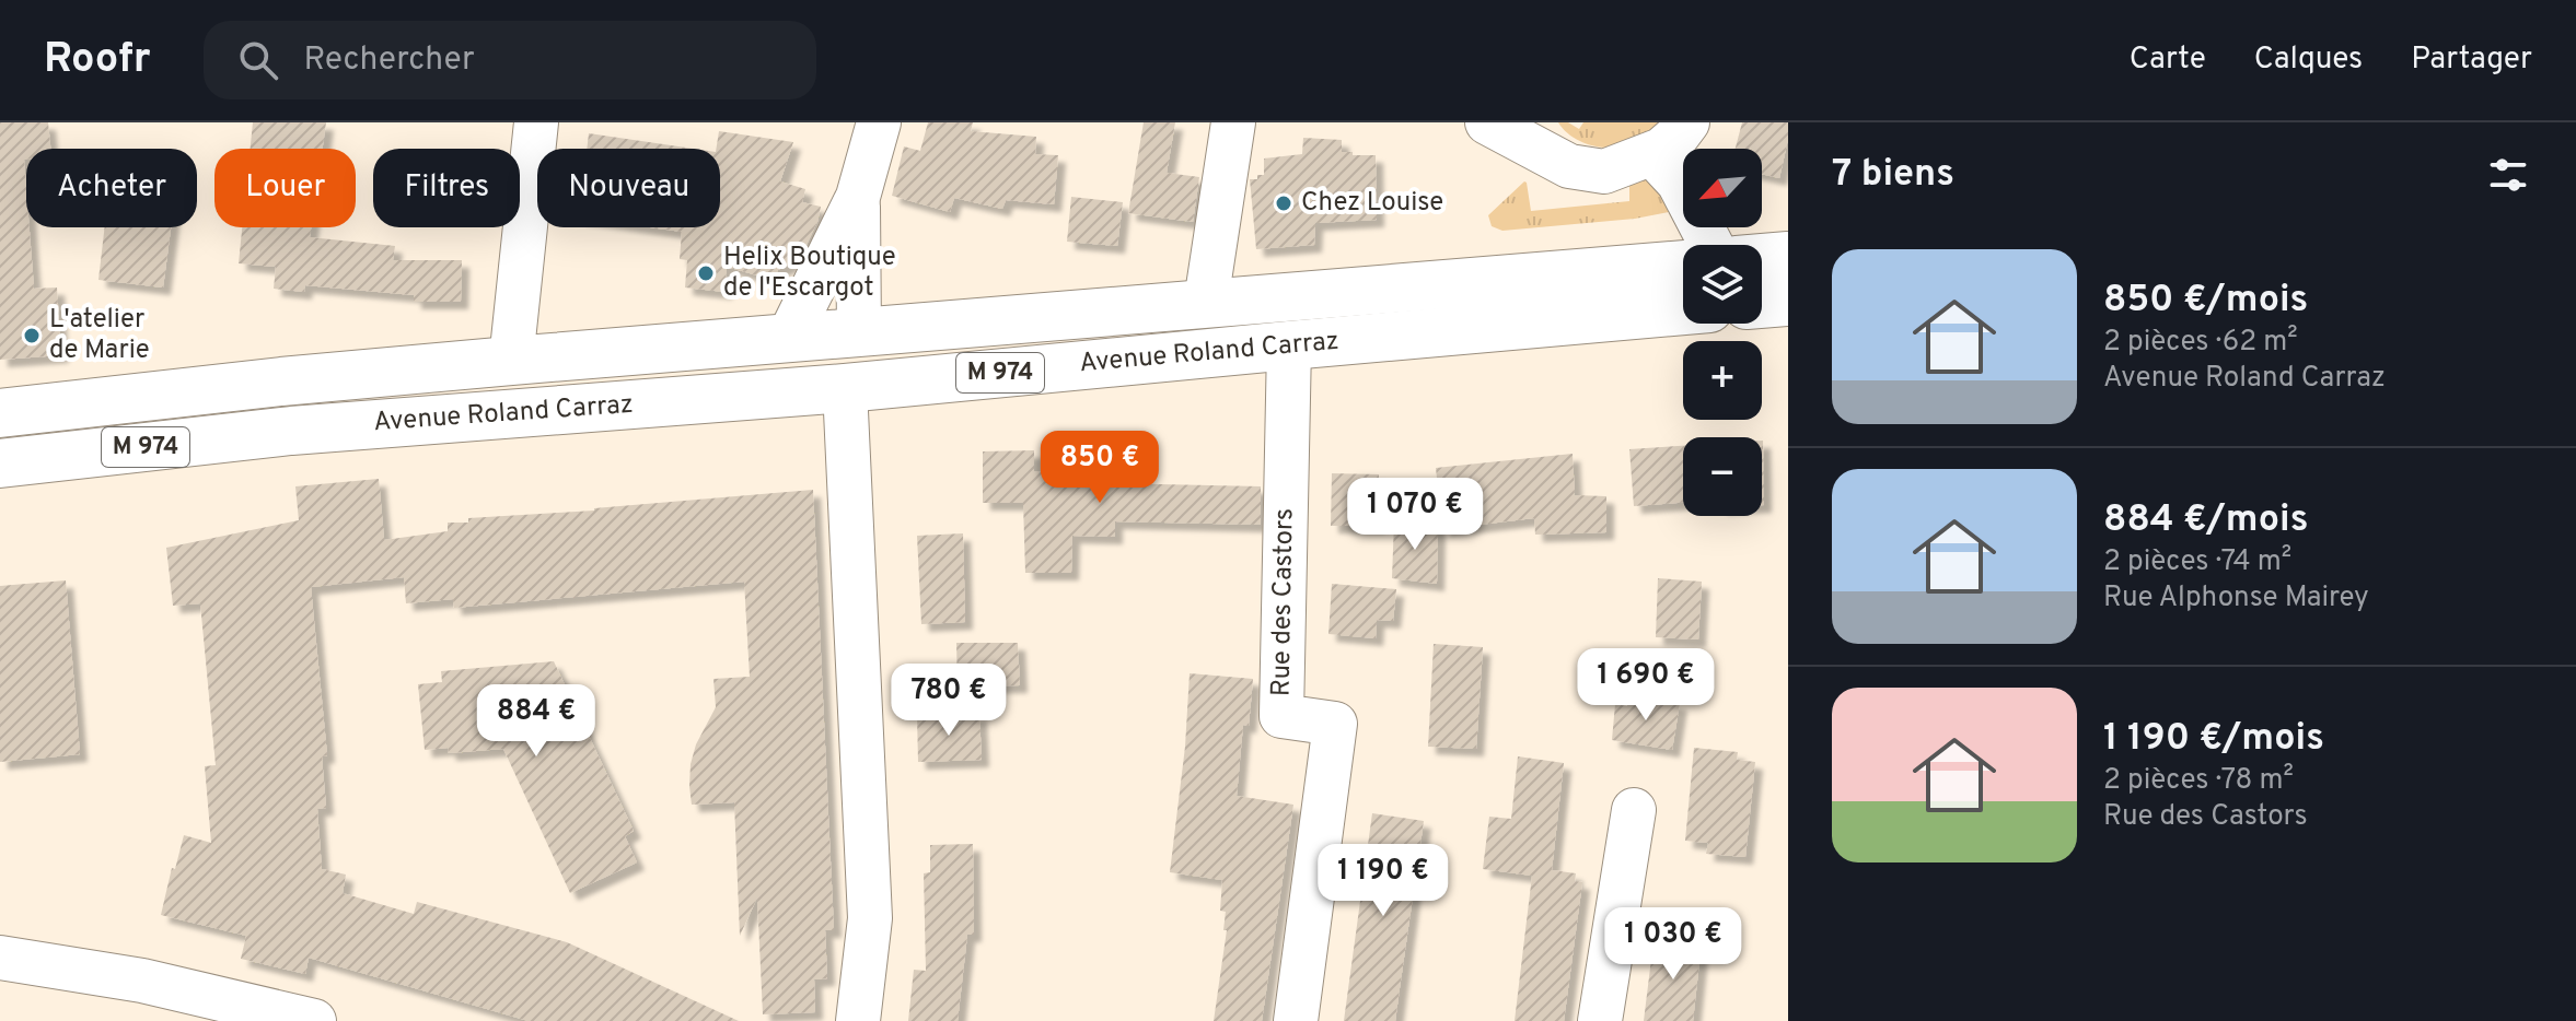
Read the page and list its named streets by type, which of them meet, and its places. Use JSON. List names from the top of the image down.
{
  "streets": {
    "main road": ["Avenue Roland Carraz", "M 974"],
    "street": ["Rue des Castors"]
  },
  "crossings": [
    ["Avenue Roland Carraz", "M 974"],
    ["Avenue Roland Carraz", "Rue des Castors"]
  ],
  "places": ["Chez Louise", "Helix Boutique de l'Escargot", "L'atelier de Marie"],
  "north": "bottom left",
  "page": {
    "header": "Roofr",
    "search": "Rechercher",
    "nav": ["Carte", "Calques", "Partager"],
    "heading": "7 biens",
    "map_buttons": ["+", "−"],
    "chip": [
      "Acheter",
      "Louer",
      "Filtres",
      "Nouveau"
    ],
    "list": [
      {
        "name": "850 €/mois",
        "note": "2 pièces · 62 m² · Avenue Roland Carraz"
      },
      {
        "name": "884 €/mois",
        "note": "2 pièces · 74 m² · Rue Alphonse Mairey"
      },
      {
        "name": "1 190 €/mois",
        "note": "2 pièces · 78 m² · Rue des Castors"
      }
    ],
    "price": [
      "850 €",
      "1 070 €",
      "1 690 €",
      "780 €",
      "884 €",
      "1 190 €",
      "1 030 €"
    ]
  }
}
